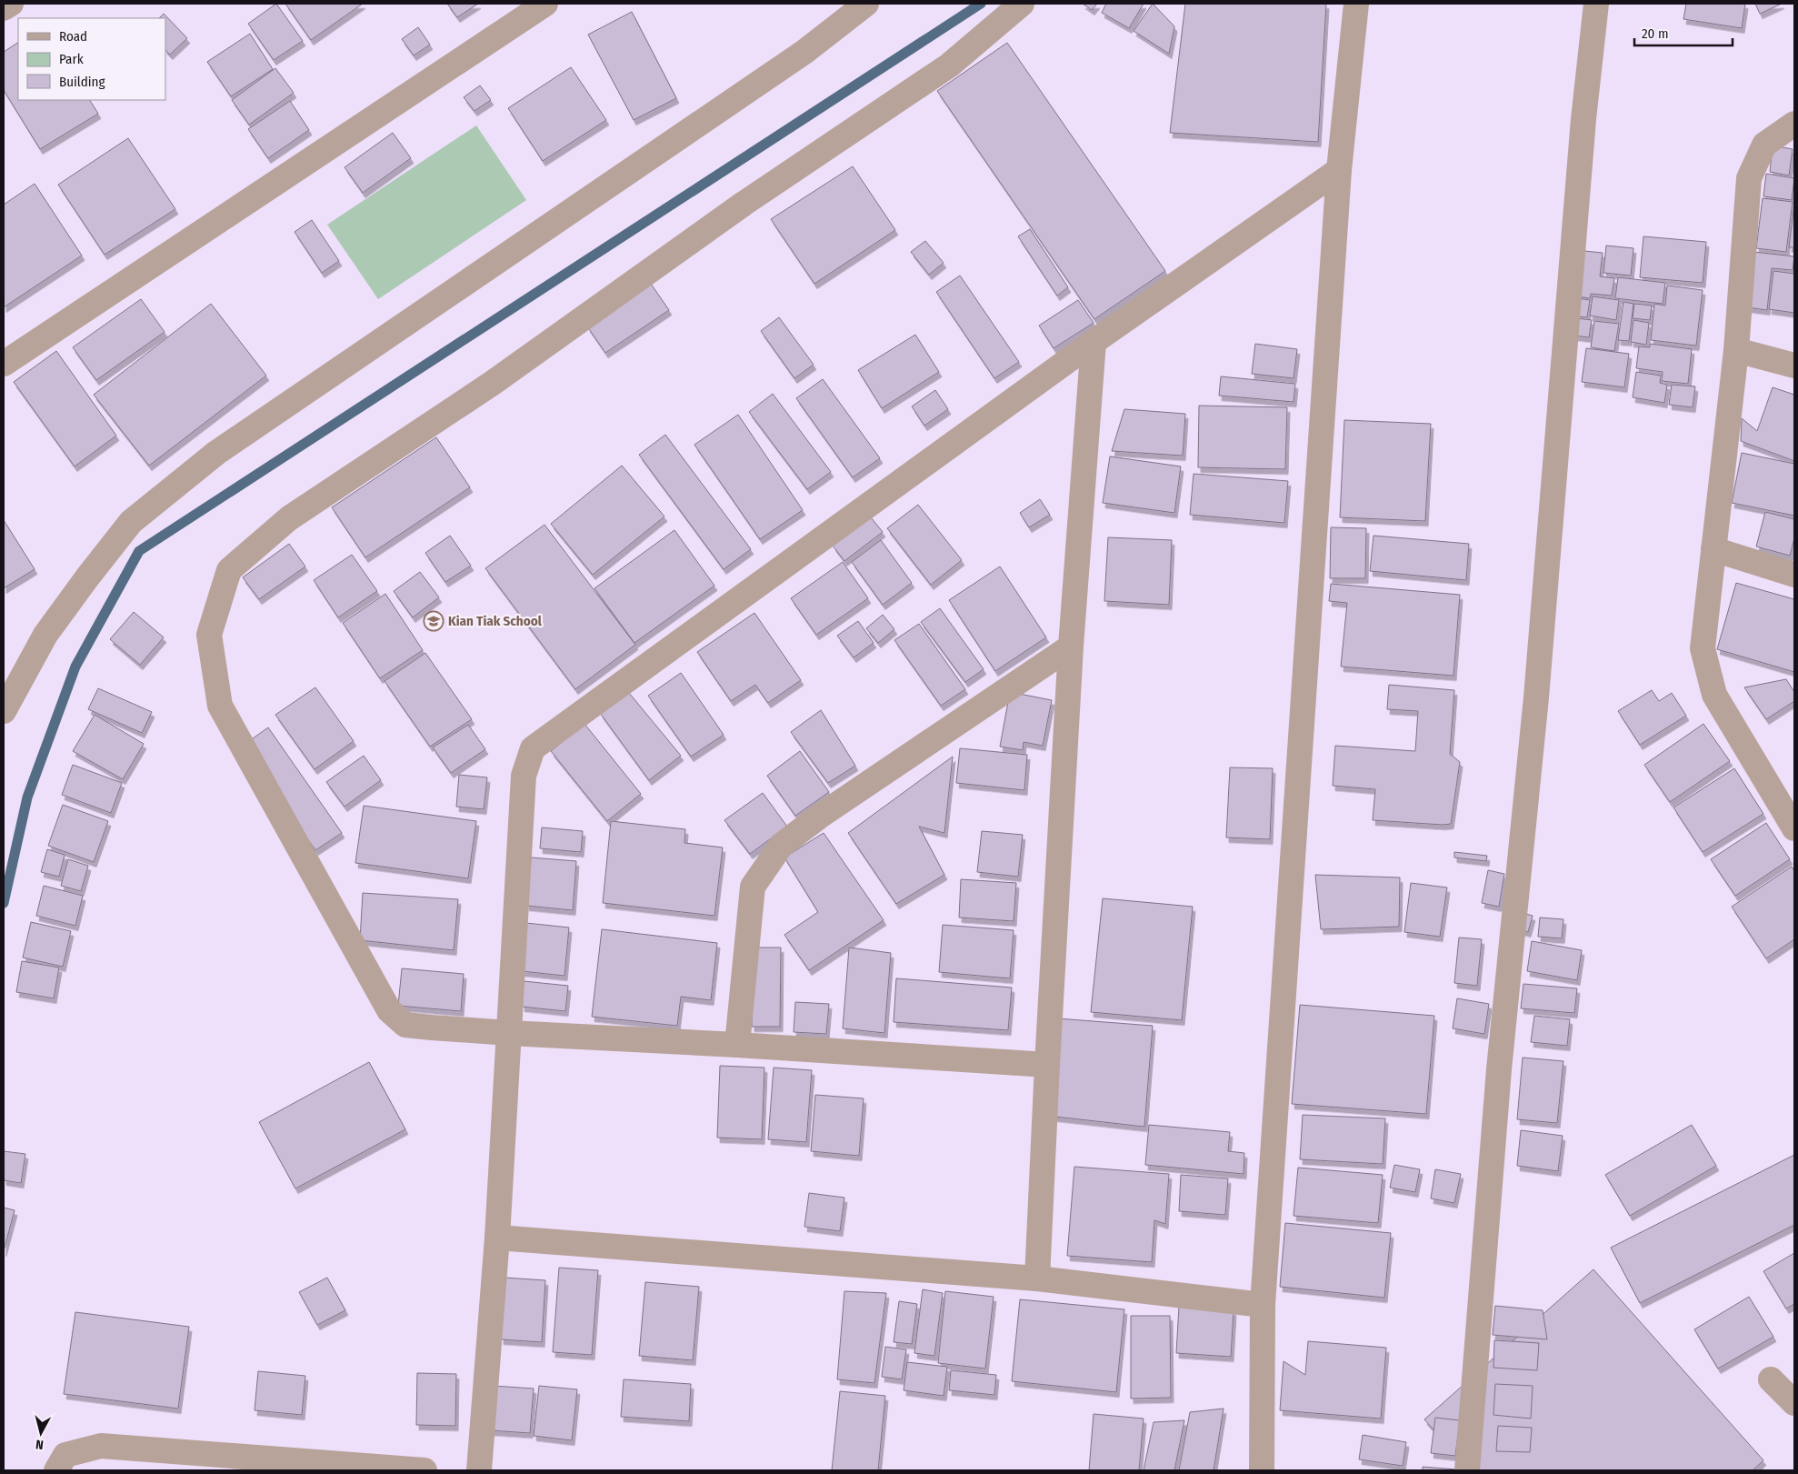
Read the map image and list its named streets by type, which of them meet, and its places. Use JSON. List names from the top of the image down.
{
  "places": {
    "school or university": ["Kian Tiak School"]
  },
  "legend": ["Road", "Park", "Building"],
  "scale_bar": "20 m",
  "north": "bottom"
}
